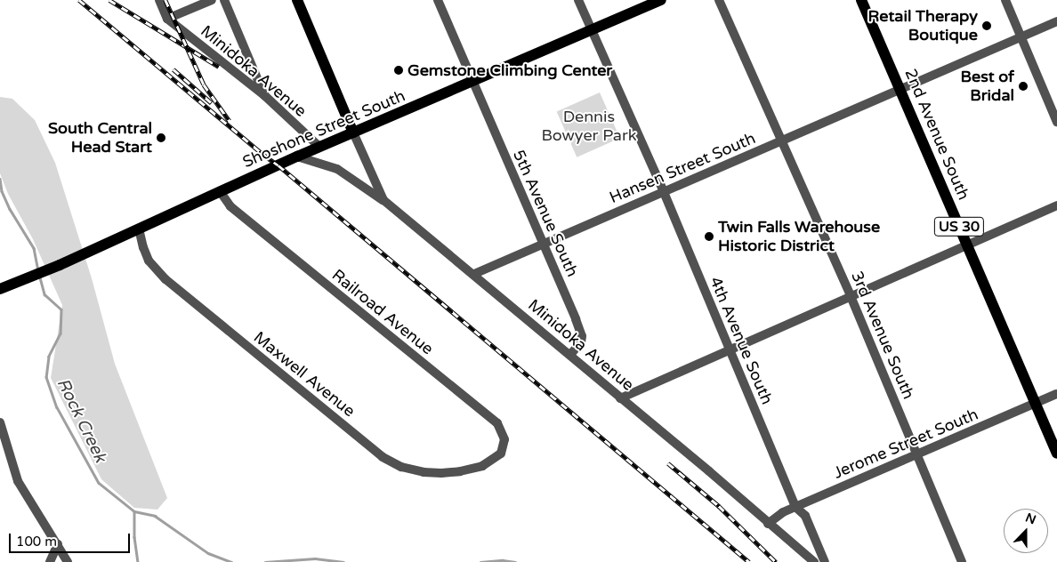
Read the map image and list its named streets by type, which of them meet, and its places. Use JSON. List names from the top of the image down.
{
  "streets": {
    "main road": ["Shoshone Street South", "2nd Avenue South", "US 30"],
    "street": [
      "Minidoka Avenue",
      "Hansen Street South",
      "5th Avenue South",
      "Railroad Avenue",
      "3rd Avenue South",
      "4th Avenue South",
      "Maxwell Avenue",
      "Jerome Street South"
    ]
  },
  "crossings": [
    ["Minidoka Avenue", "Shoshone Street South"],
    ["Minidoka Avenue", "Hansen Street South"],
    ["Minidoka Avenue", "5th Avenue South"],
    ["Minidoka Avenue", "Jerome Street South"],
    ["Shoshone Street South", "5th Avenue South"],
    ["Shoshone Street South", "Railroad Avenue"],
    ["Shoshone Street South", "4th Avenue South"],
    ["Shoshone Street South", "Maxwell Avenue"],
    ["2nd Avenue South", "Hansen Street South"],
    ["2nd Avenue South", "Jerome Street South"],
    ["Hansen Street South", "5th Avenue South"],
    ["Hansen Street South", "3rd Avenue South"],
    ["Hansen Street South", "4th Avenue South"],
    ["Railroad Avenue", "Maxwell Avenue"],
    ["3rd Avenue South", "Jerome Street South"],
    ["4th Avenue South", "Jerome Street South"]
  ],
  "water": ["Rock Creek"],
  "parks": ["Dennis Bowyer Park"],
  "places": [
    "Retail Therapy Boutique",
    "Gemstone Climbing Center",
    "Best of Bridal",
    "South Central Head Start",
    "Twin Falls Warehouse Historic District"
  ],
  "scale_bar": "100 m",
  "north": "top"
}
